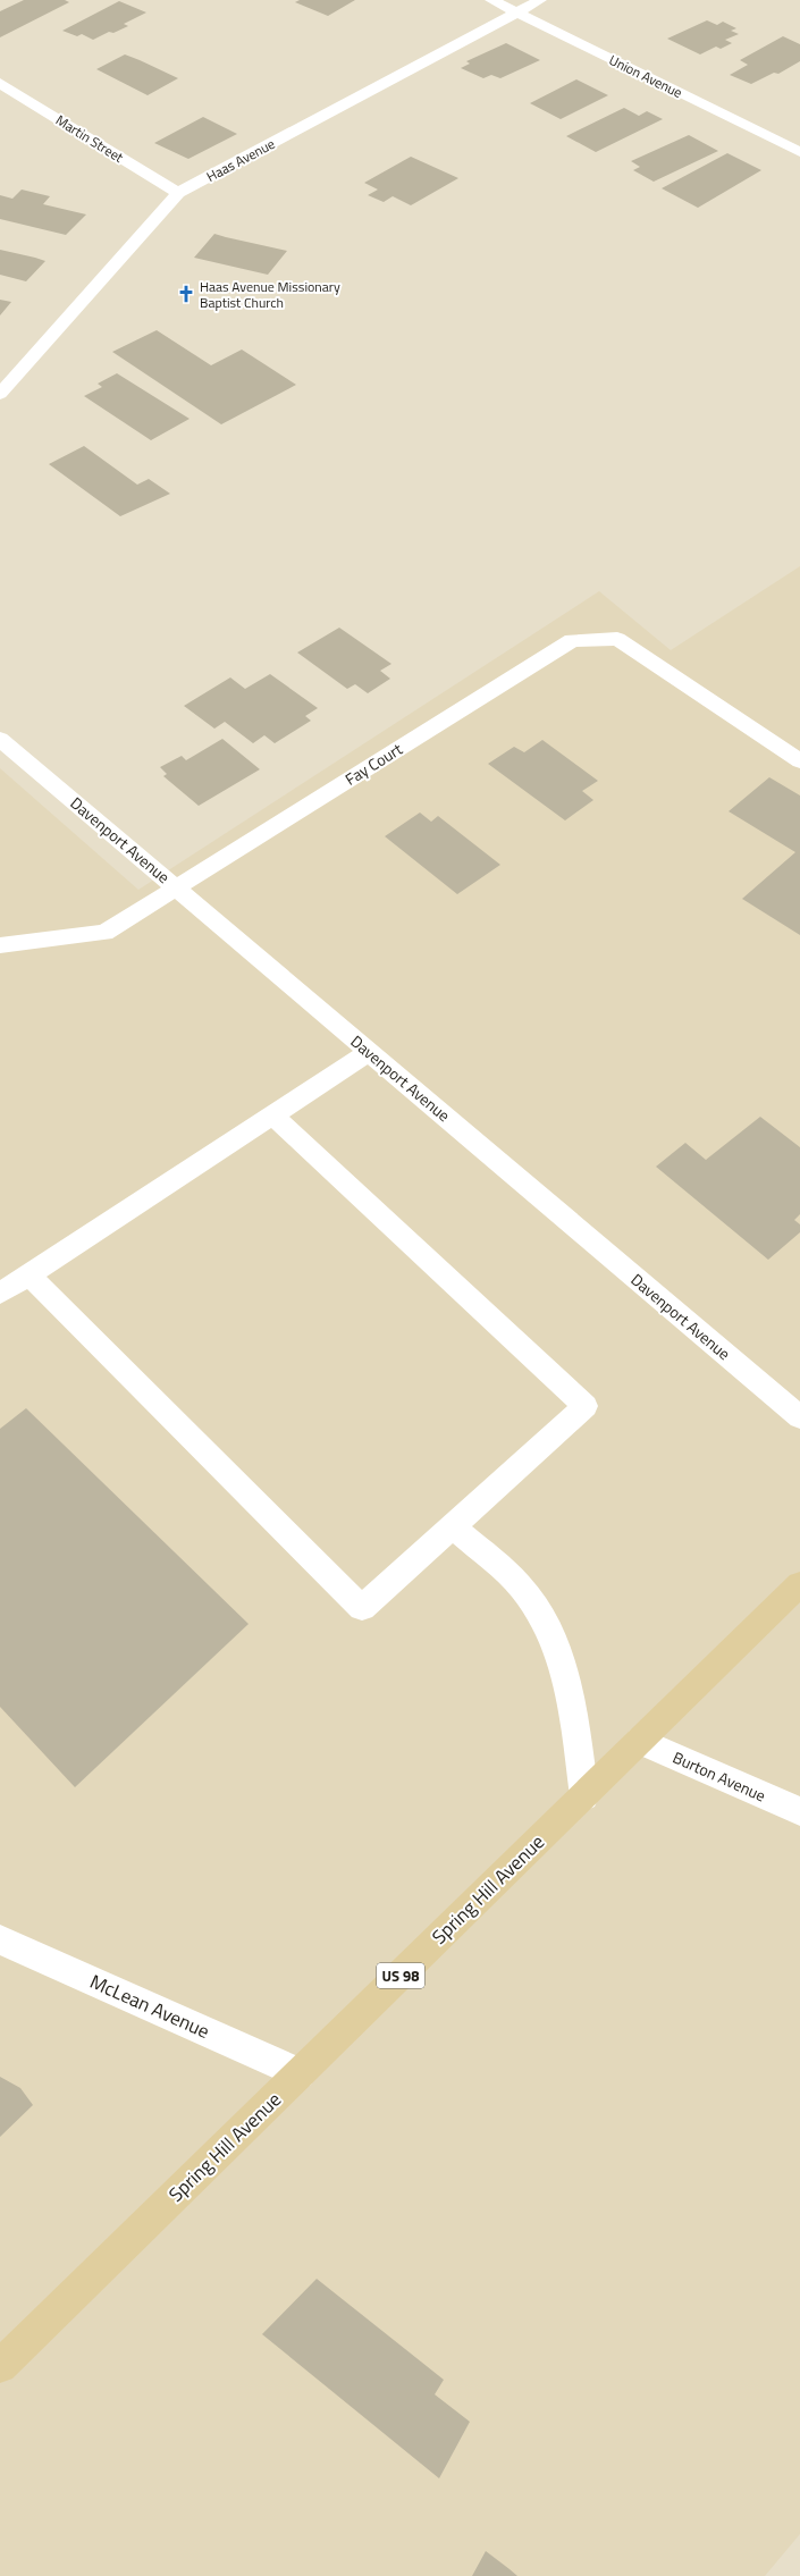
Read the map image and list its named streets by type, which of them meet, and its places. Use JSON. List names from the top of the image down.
{
  "streets": {
    "main road": ["Spring Hill Avenue", "US 98"],
    "street": [
      "Union Avenue",
      "Martin Street",
      "Haas Avenue",
      "Fay Court",
      "Davenport Avenue",
      "Burton Avenue",
      "McLean Avenue"
    ]
  },
  "crossings": [
    ["Union Avenue", "Haas Avenue"],
    ["Martin Street", "Haas Avenue"],
    ["Fay Court", "Davenport Avenue"],
    ["Burton Avenue", "Spring Hill Avenue"],
    ["Spring Hill Avenue", "McLean Avenue"]
  ],
  "places": {
    "church": ["Haas Avenue Missionary Baptist Church"]
  }
}
